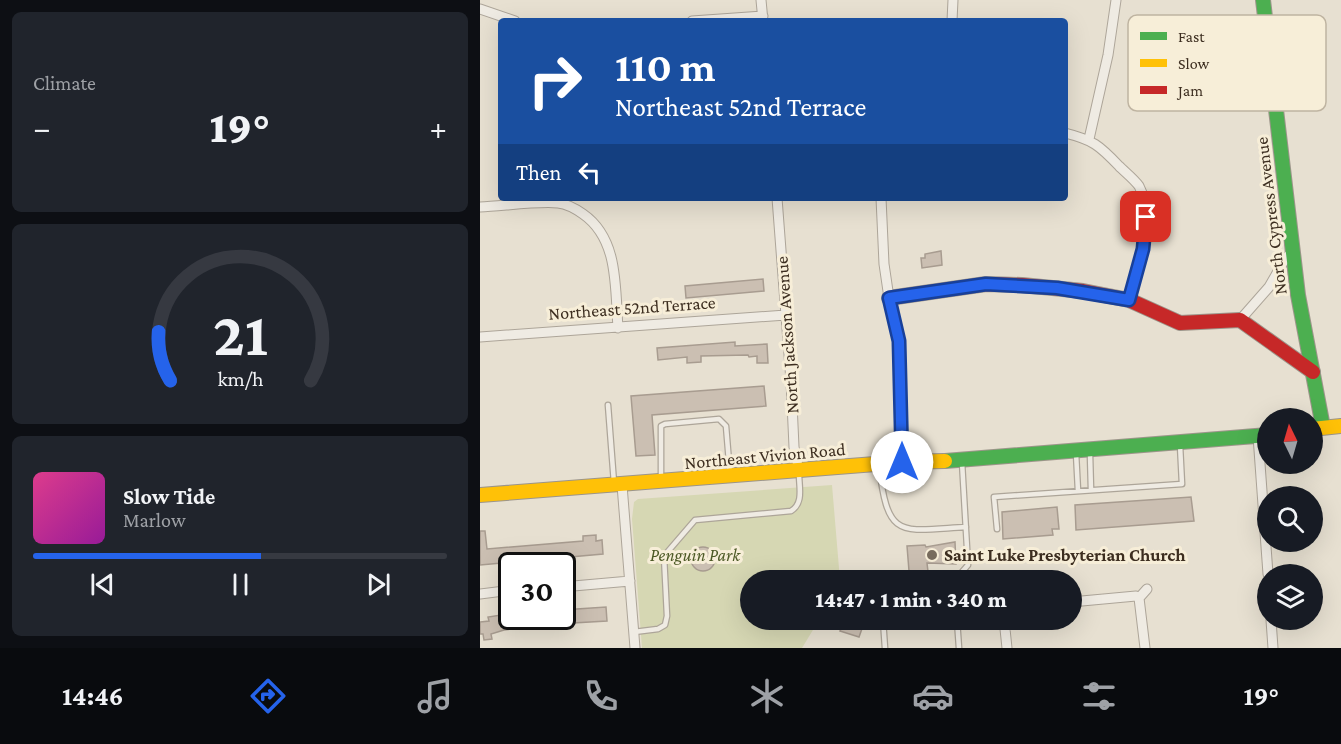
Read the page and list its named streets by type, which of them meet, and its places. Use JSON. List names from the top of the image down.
{
  "streets": {
    "street": [
      "North Cypress Avenue",
      "Northeast 52nd Terrace",
      "North Jackson Avenue",
      "Northeast Vivion Road"
    ]
  },
  "crossings": [
    ["Northeast 52nd Terrace", "North Jackson Avenue"],
    ["North Jackson Avenue", "Northeast Vivion Road"]
  ],
  "parks": ["Penguin Park"],
  "places": ["Saint Luke Presbyterian Church"],
  "legend": ["Fast", "Slow", "Jam"],
  "north": "top",
  "page": {
    "tile": "Climate",
    "turn": ["110 m", "Northeast 52nd Terrace"],
    "heat": ["−", "19°", "+"],
    "then": "Then",
    "song": ["Slow Tide", "Marlow"],
    "limit": "30",
    "trip": "14:47 · 1 min · 340 m",
    "tabs": ["14:46", "19°"],
    "gauge": ["21", "km/h"]
  }
}
